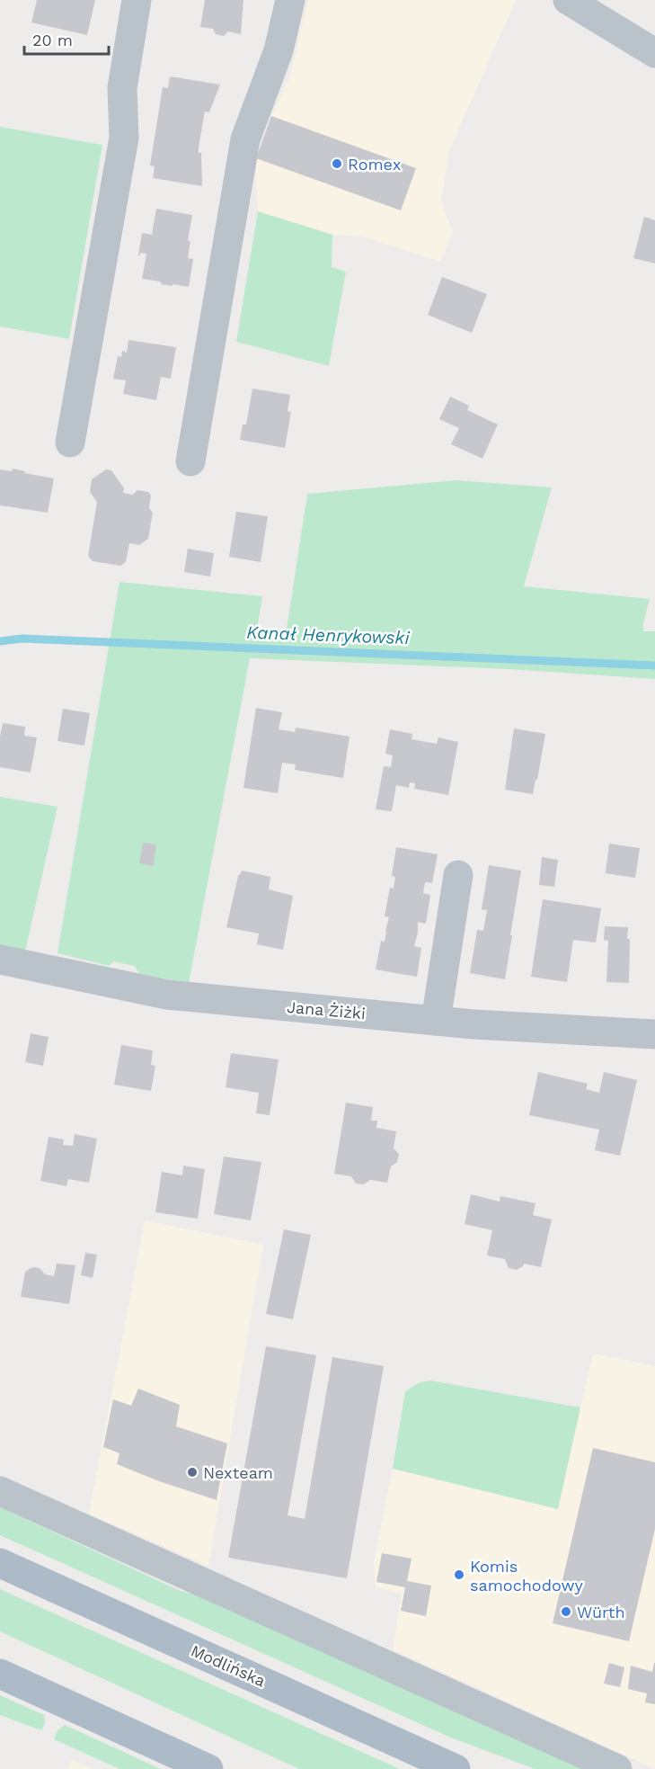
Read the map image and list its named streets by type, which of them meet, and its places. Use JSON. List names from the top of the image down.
{
  "streets": {
    "main road": ["Modlińska"],
    "street": ["Jana Żiżki"]
  },
  "water": ["Kanał Henrykowski"],
  "places": [
    "Romex",
    "Nexteam",
    "Komis samochodowy",
    "Würth"
  ],
  "scale_bar": "20 m"
}
